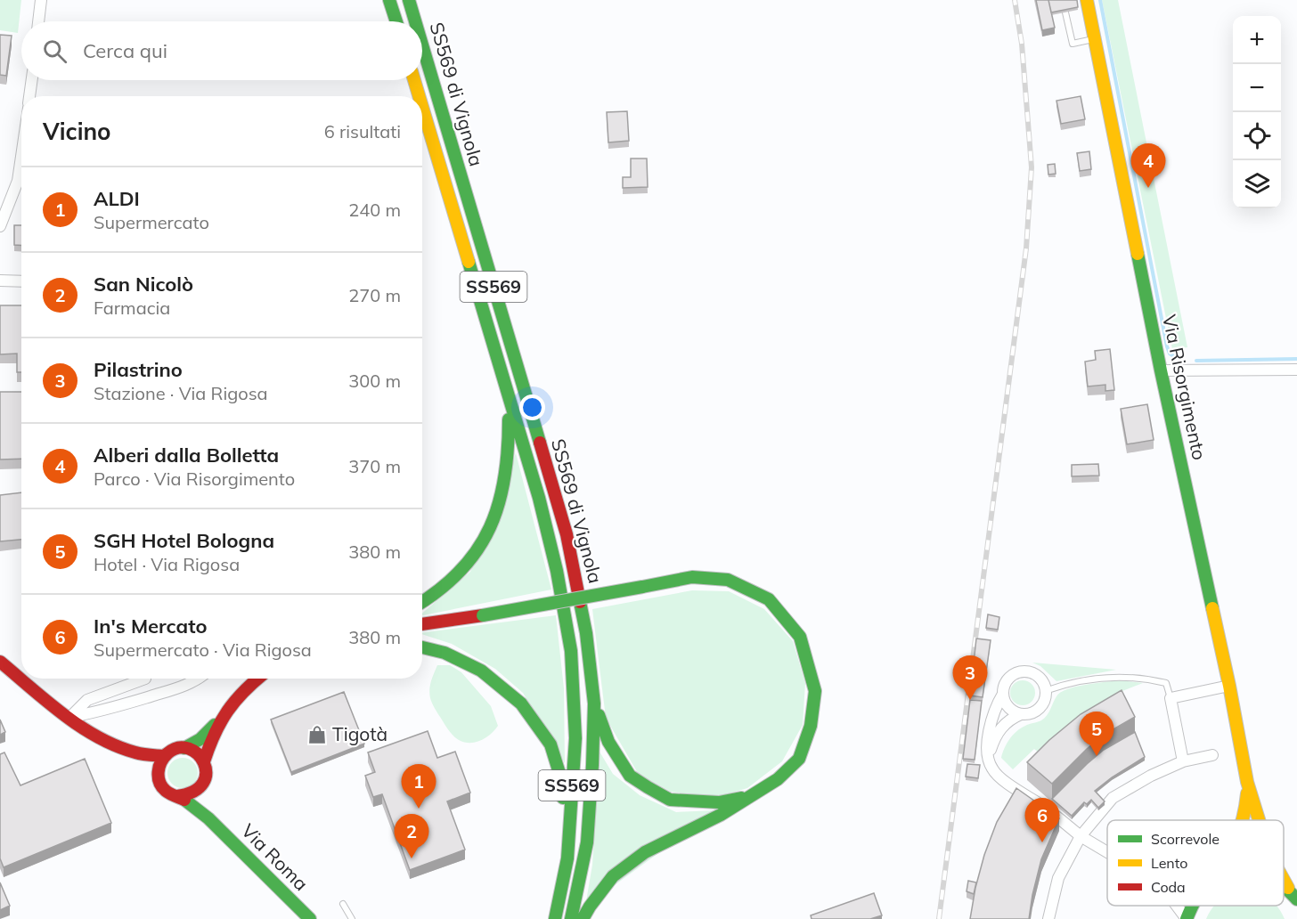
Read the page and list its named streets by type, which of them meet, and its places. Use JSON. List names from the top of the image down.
{
  "streets": {
    "main road": [
      "SS569 di Vignola",
      "SS569",
      "Via Risorgimento",
      "Via Roma"
    ]
  },
  "places": {
    "shop": ["Tigotà"]
  },
  "legend": ["Scorrevole", "Lento", "Coda"],
  "page": {
    "map_buttons": ["+", "−"],
    "search": "Cerca qui",
    "heading": ["Vicino", "6 risultati"],
    "pins": [
      "4",
      "3",
      "5",
      "1",
      "6",
      "2"
    ],
    "list": [
      {
        "mark": "1",
        "name": "ALDI",
        "note": "Supermercato",
        "value": "240 m"
      },
      {
        "mark": "2",
        "name": "San Nicolò",
        "note": "Farmacia",
        "value": "270 m"
      },
      {
        "mark": "3",
        "name": "Pilastrino",
        "note": "Stazione · Via Rigosa",
        "value": "300 m"
      },
      {
        "mark": "4",
        "name": "Alberi dalla Bolletta",
        "note": "Parco · Via Risorgimento",
        "value": "370 m"
      },
      {
        "mark": "5",
        "name": "SGH Hotel Bologna",
        "note": "Hotel · Via Rigosa",
        "value": "380 m"
      },
      {
        "mark": "6",
        "name": "In's Mercato",
        "note": "Supermercato · Via Rigosa",
        "value": "380 m"
      }
    ]
  }
}
